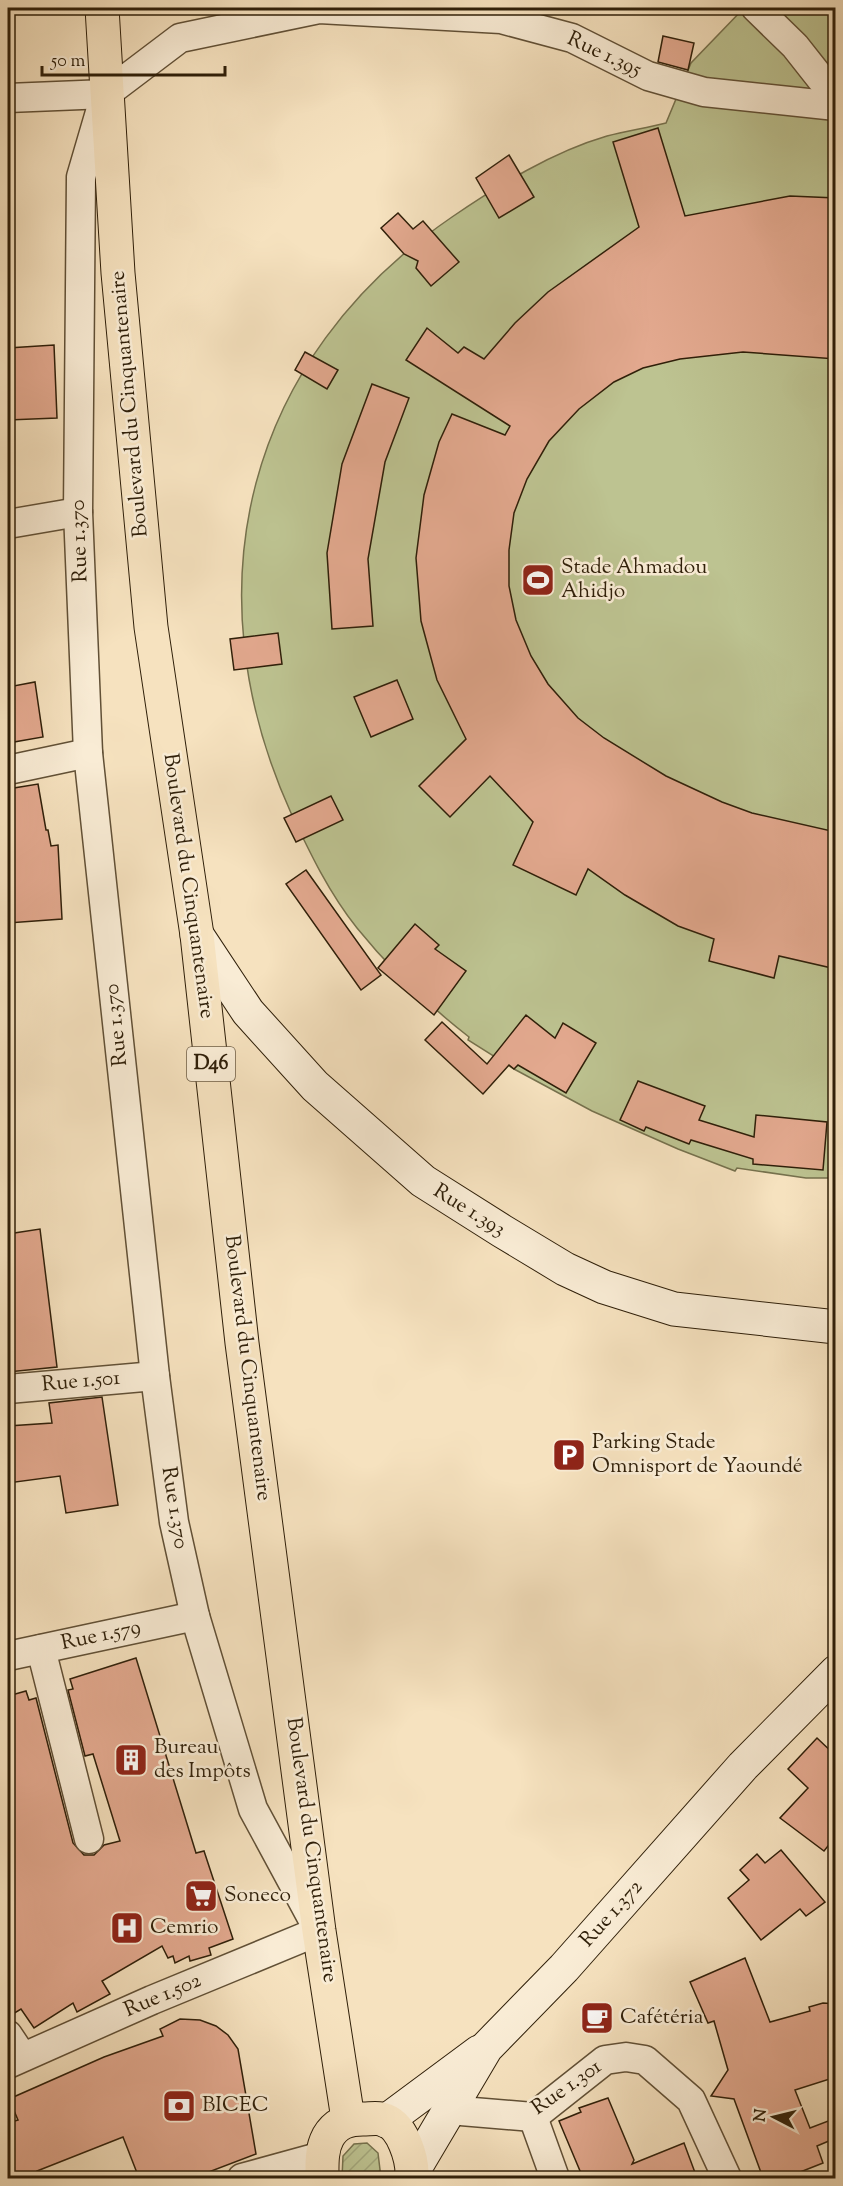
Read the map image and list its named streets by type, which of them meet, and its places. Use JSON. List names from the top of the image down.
{
  "streets": {
    "main road": [
      "Boulevard du Cinquantenaire",
      "D46",
      "Rue 1.393",
      "Rue 1.372"
    ],
    "street": [
      "Rue 1.395",
      "Rue 1.370",
      "Rue 1.501",
      "Rue 1.579",
      "Rue 1.502",
      "Rue 1.301"
    ]
  },
  "crossings": [
    ["Rue 1.395", "Boulevard du Cinquantenaire"],
    ["Rue 1.395", "Rue 1.370"],
    ["Boulevard du Cinquantenaire", "Rue 1.370"],
    ["Boulevard du Cinquantenaire", "Rue 1.393"],
    ["Boulevard du Cinquantenaire", "Rue 1.502"],
    ["Rue 1.370", "Rue 1.501"],
    ["Rue 1.370", "Rue 1.579"],
    ["Rue 1.370", "Rue 1.502"],
    ["Rue 1.372", "Rue 1.301"]
  ],
  "places": {
    "sports": ["Stade Ahmadou Ahidjo"],
    "parking": ["Parking Stade Omnisport de Yaoundé"],
    "building": ["Bureau des Impôts"],
    "supermarket": ["Soneco"],
    "hospital": ["Cemrio"],
    "cafe": ["Cafétéria"],
    "bank": ["BICEC"]
  },
  "scale_bar": "50 m",
  "north": "left"
}
